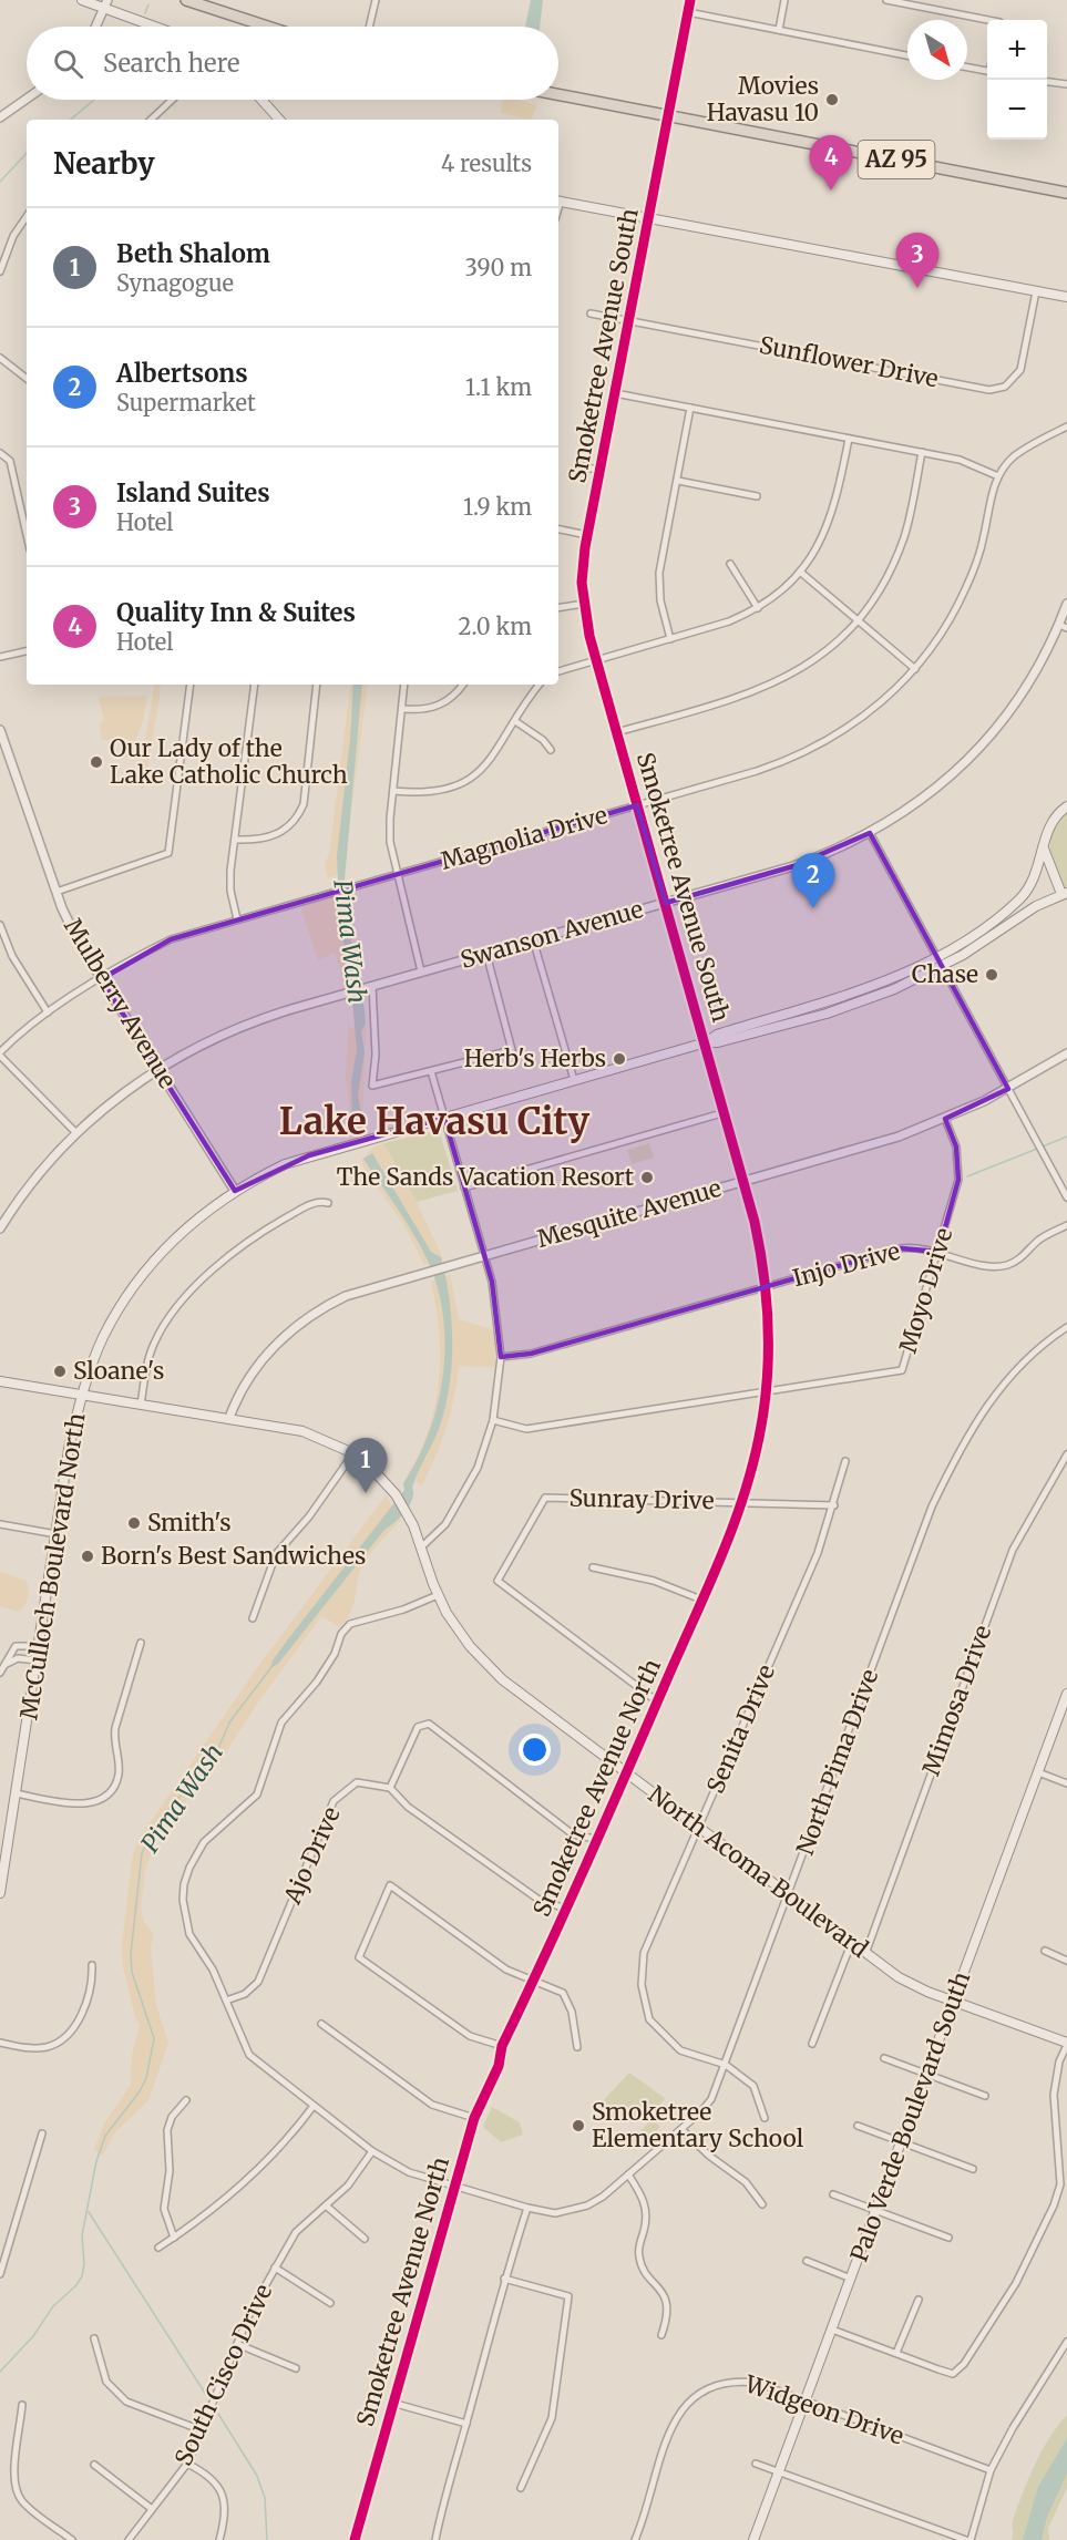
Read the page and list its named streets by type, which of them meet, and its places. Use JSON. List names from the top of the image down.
{
  "streets": {
    "highway": ["AZ 95"],
    "main road": ["McCulloch Boulevard North", "North Acoma Boulevard", "Palo Verde Boulevard South"],
    "street": [
      "Smoketree Avenue South",
      "Sunflower Drive",
      "Magnolia Drive",
      "Swanson Avenue",
      "Mulberry Avenue",
      "Mesquite Avenue",
      "Injo Drive",
      "Moyo Drive",
      "Sunray Drive",
      "Mimosa Drive",
      "Senita Drive",
      "North Pima Drive",
      "Smoketree Avenue North",
      "Ajo Drive",
      "South Cisco Drive",
      "Widgeon Drive"
    ]
  },
  "crossings": [
    ["AZ 95", "Smoketree Avenue South"],
    ["Smoketree Avenue South", "Sunflower Drive"],
    ["Smoketree Avenue South", "Magnolia Drive"],
    ["Smoketree Avenue South", "Swanson Avenue"],
    ["Smoketree Avenue South", "McCulloch Boulevard North"],
    ["Smoketree Avenue South", "Smoketree Avenue North"],
    ["Magnolia Drive", "Mulberry Avenue"],
    ["Swanson Avenue", "Mulberry Avenue"],
    ["Mulberry Avenue", "McCulloch Boulevard North"],
    ["Mesquite Avenue", "Moyo Drive"],
    ["Mesquite Avenue", "Smoketree Avenue North"],
    ["Mesquite Avenue", "North Acoma Boulevard"],
    ["Injo Drive", "Moyo Drive"],
    ["Injo Drive", "Smoketree Avenue North"],
    ["Moyo Drive", "Smoketree Avenue North"],
    ["Sunray Drive", "Senita Drive"],
    ["Sunray Drive", "Smoketree Avenue North"],
    ["McCulloch Boulevard North", "Smoketree Avenue North"],
    ["McCulloch Boulevard North", "North Acoma Boulevard"],
    ["Mimosa Drive", "North Acoma Boulevard"],
    ["Senita Drive", "North Pima Drive"],
    ["Senita Drive", "North Acoma Boulevard"],
    ["North Pima Drive", "Smoketree Avenue North"],
    ["North Pima Drive", "Ajo Drive"],
    ["North Pima Drive", "North Acoma Boulevard"],
    ["North Pima Drive", "South Cisco Drive"],
    ["Smoketree Avenue North", "North Acoma Boulevard"],
    ["North Acoma Boulevard", "Palo Verde Boulevard South"],
    ["Palo Verde Boulevard South", "Widgeon Drive"]
  ],
  "districts": ["Lake Havasu City"],
  "water": ["Pima Wash"],
  "places": [
    "Movies Havasu 10",
    "Our Lady of the Lake Catholic Church",
    "Chase",
    "Herb's Herbs",
    "The Sands Vacation Resort",
    "Sloane's",
    "Smith's",
    "Born's Best Sandwiches",
    "Smoketree Elementary School"
  ],
  "north": "bottom right",
  "page": {
    "map_buttons": ["+", "−"],
    "search": "Search here",
    "heading": ["Nearby", "4 results"],
    "pins": [
      "4",
      "3",
      "2",
      "1"
    ],
    "list": [
      {
        "mark": "1",
        "name": "Beth Shalom",
        "note": "Synagogue",
        "value": "390 m"
      },
      {
        "mark": "2",
        "name": "Albertsons",
        "note": "Supermarket",
        "value": "1.1 km"
      },
      {
        "mark": "3",
        "name": "Island Suites",
        "note": "Hotel",
        "value": "1.9 km"
      },
      {
        "mark": "4",
        "name": "Quality Inn & Suites",
        "note": "Hotel",
        "value": "2.0 km"
      }
    ]
  }
}
